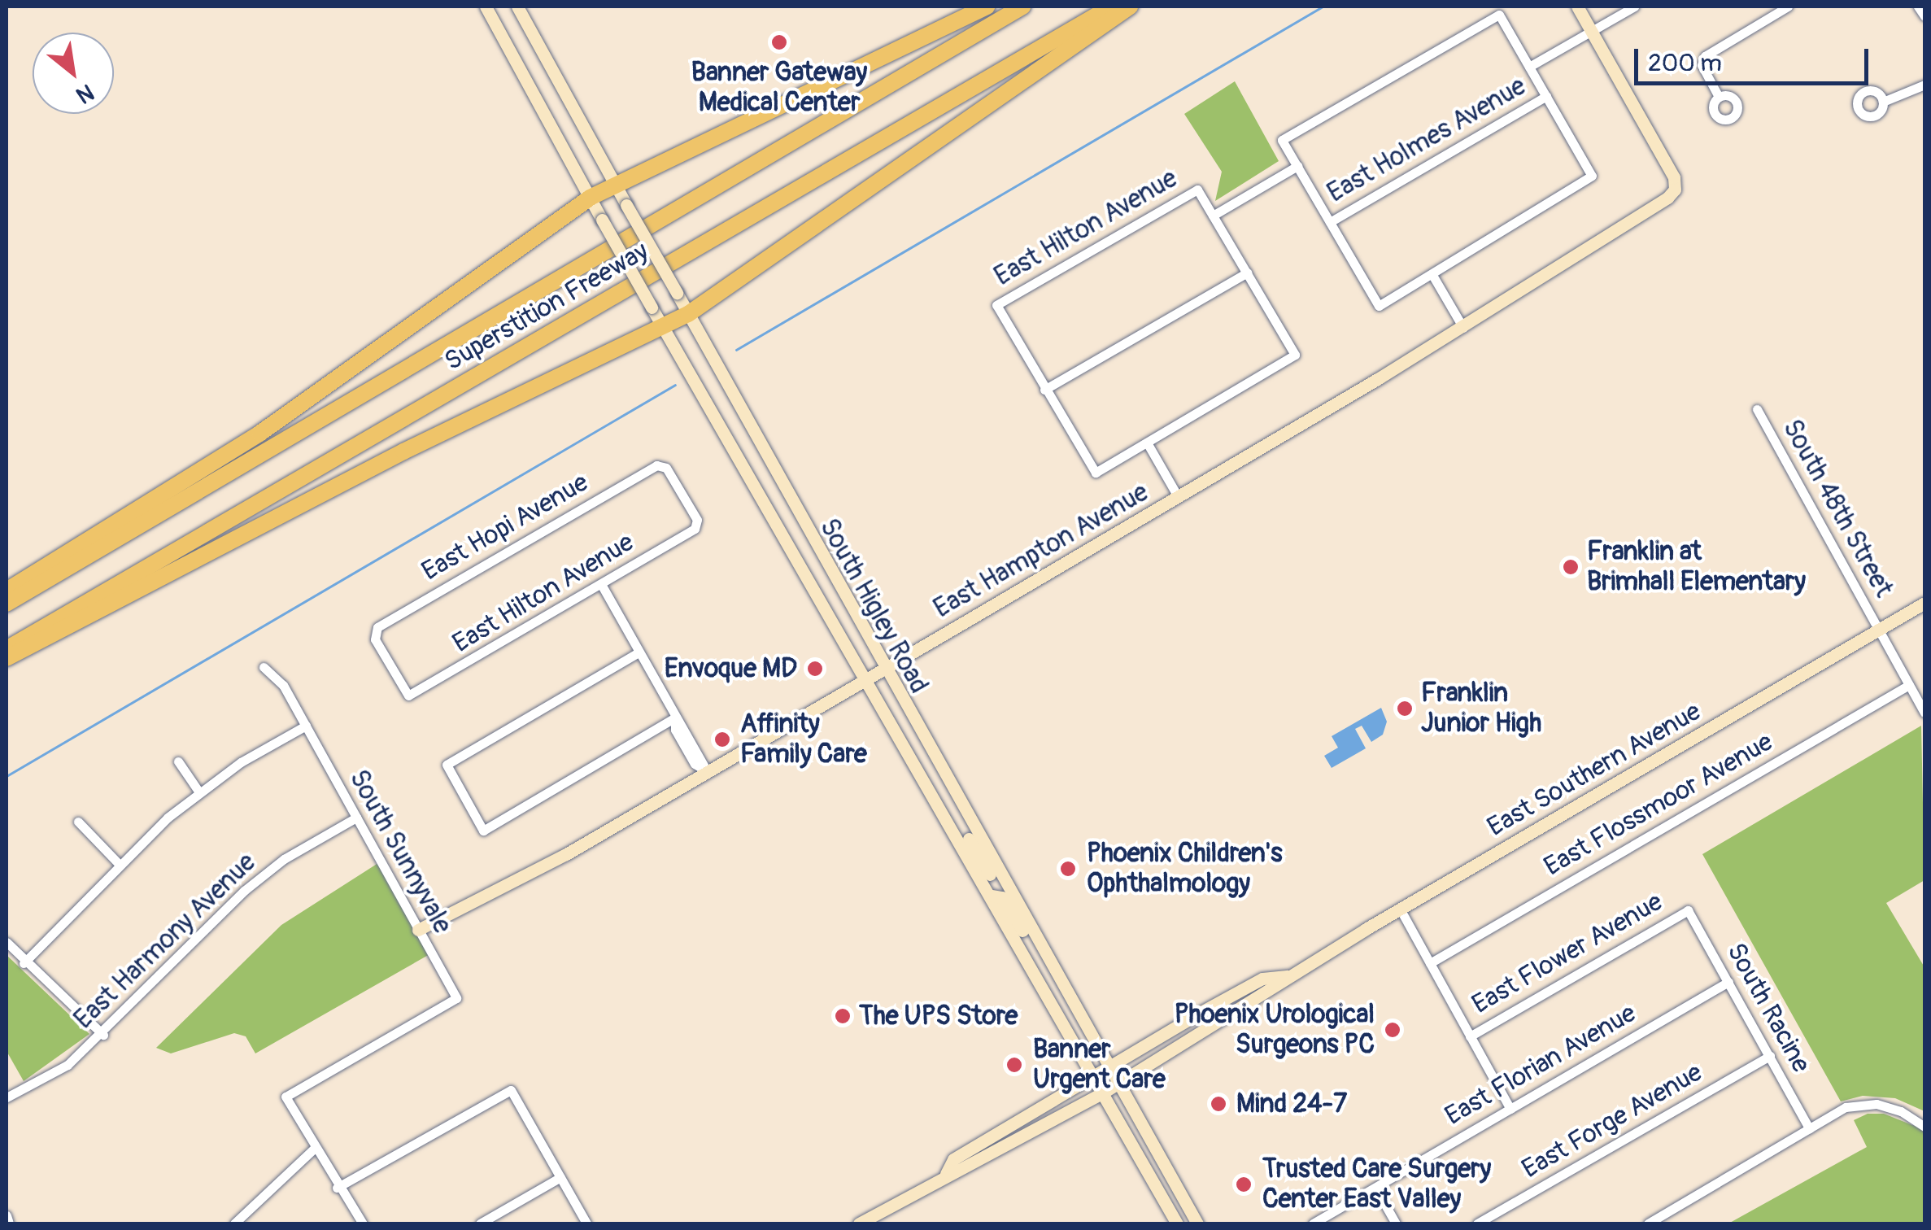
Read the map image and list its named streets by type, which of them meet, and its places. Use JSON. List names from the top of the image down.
{
  "streets": {
    "highway": ["Superstition Freeway"],
    "main road": ["East Hampton Avenue", "South Higley Road", "East Southern Avenue"],
    "street": [
      "East Holmes Avenue",
      "East Hilton Avenue",
      "South 48th Street",
      "East Hopi Avenue",
      "East Flossmoor Avenue",
      "South Sunnyvale",
      "East Harmony Avenue",
      "East Flower Avenue",
      "South Racine",
      "East Florian Avenue",
      "East Forge Avenue"
    ]
  },
  "crossings": [
    ["East Holmes Avenue", "East Hampton Avenue"],
    ["East Hilton Avenue", "East Hopi Avenue"],
    ["South 48th Street", "East Southern Avenue"],
    ["South 48th Street", "East Flossmoor Avenue"],
    ["East Hampton Avenue", "South Higley Road"],
    ["East Hampton Avenue", "South Sunnyvale"],
    ["South Higley Road", "East Southern Avenue"],
    ["South Sunnyvale", "East Harmony Avenue"],
    ["East Flower Avenue", "South Racine"],
    ["South Racine", "East Florian Avenue"],
    ["South Racine", "East Forge Avenue"]
  ],
  "places": [
    "Banner Gateway Medical Center",
    "Franklin at Brimhall Elementary",
    "Envoque MD",
    "Franklin Junior High",
    "Affinity Family Care",
    "Phoenix Children's Ophthalmology",
    "The UPS Store",
    "Phoenix Urological Surgeons PC",
    "Banner Urgent Care",
    "Mind 24-7",
    "Trusted Care Surgery Center East Valley"
  ],
  "scale_bar": "200 m",
  "north": "bottom right"
}
